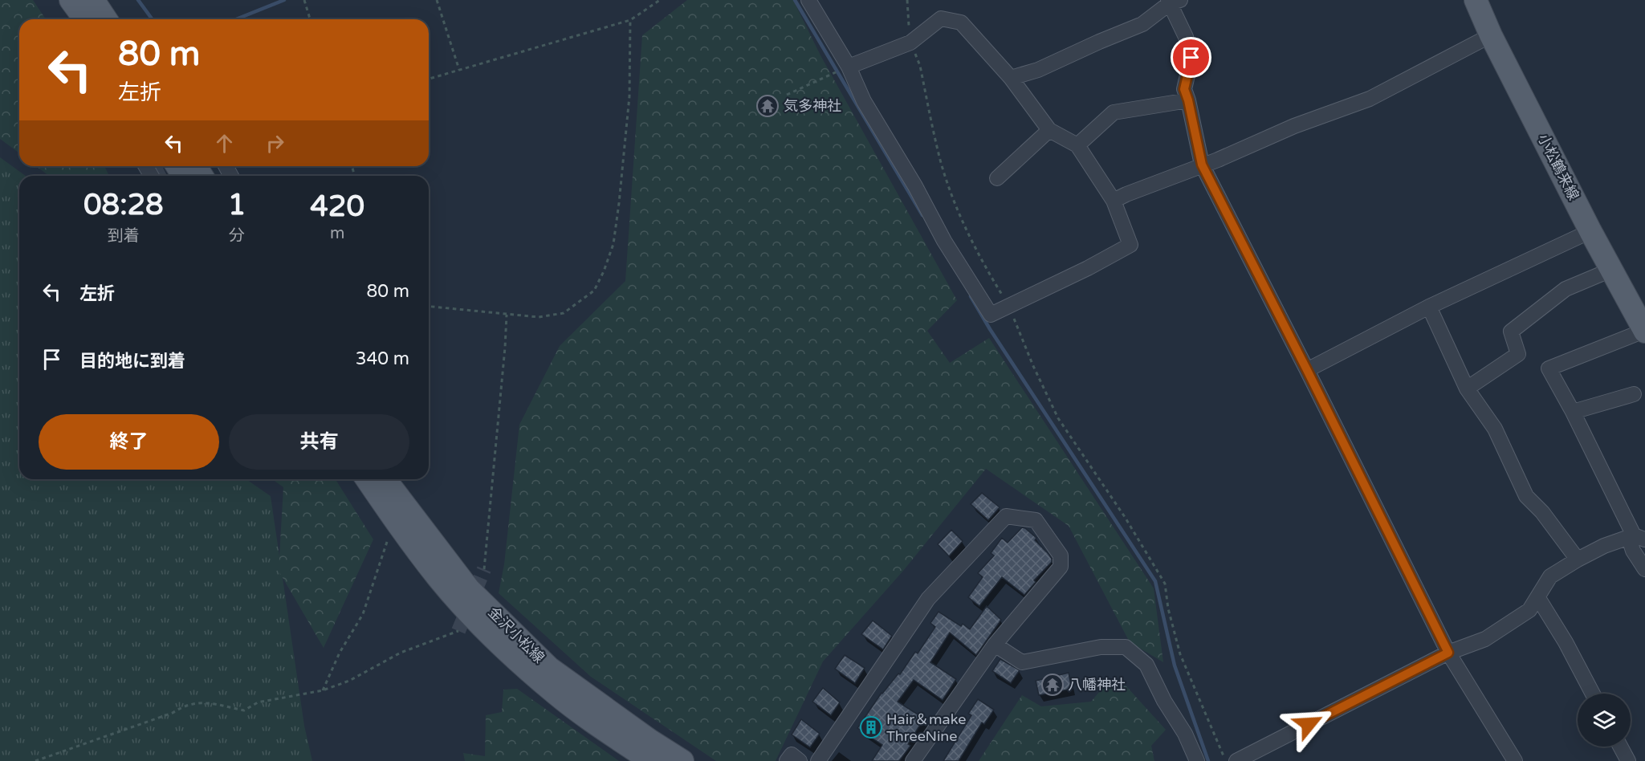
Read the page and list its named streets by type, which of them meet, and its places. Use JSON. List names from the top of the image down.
{
  "streets": {
    "main road": ["小松鶴来線", "金沢小松線"]
  },
  "places": {
    "temple": ["気多神社", "八幡神社"],
    "building": ["Hair＆make ThreeNine"]
  },
  "page": {
    "turn": ["80 m", "左折"],
    "eta": [
      "08:28",
      "到着",
      "1",
      "分",
      "420",
      "m"
    ],
    "list": [
      {
        "name": "左折",
        "value": "80 m"
      },
      {
        "name": "目的地に到着",
        "value": "340 m"
      }
    ],
    "buttons": ["終了", "共有"]
  }
}
